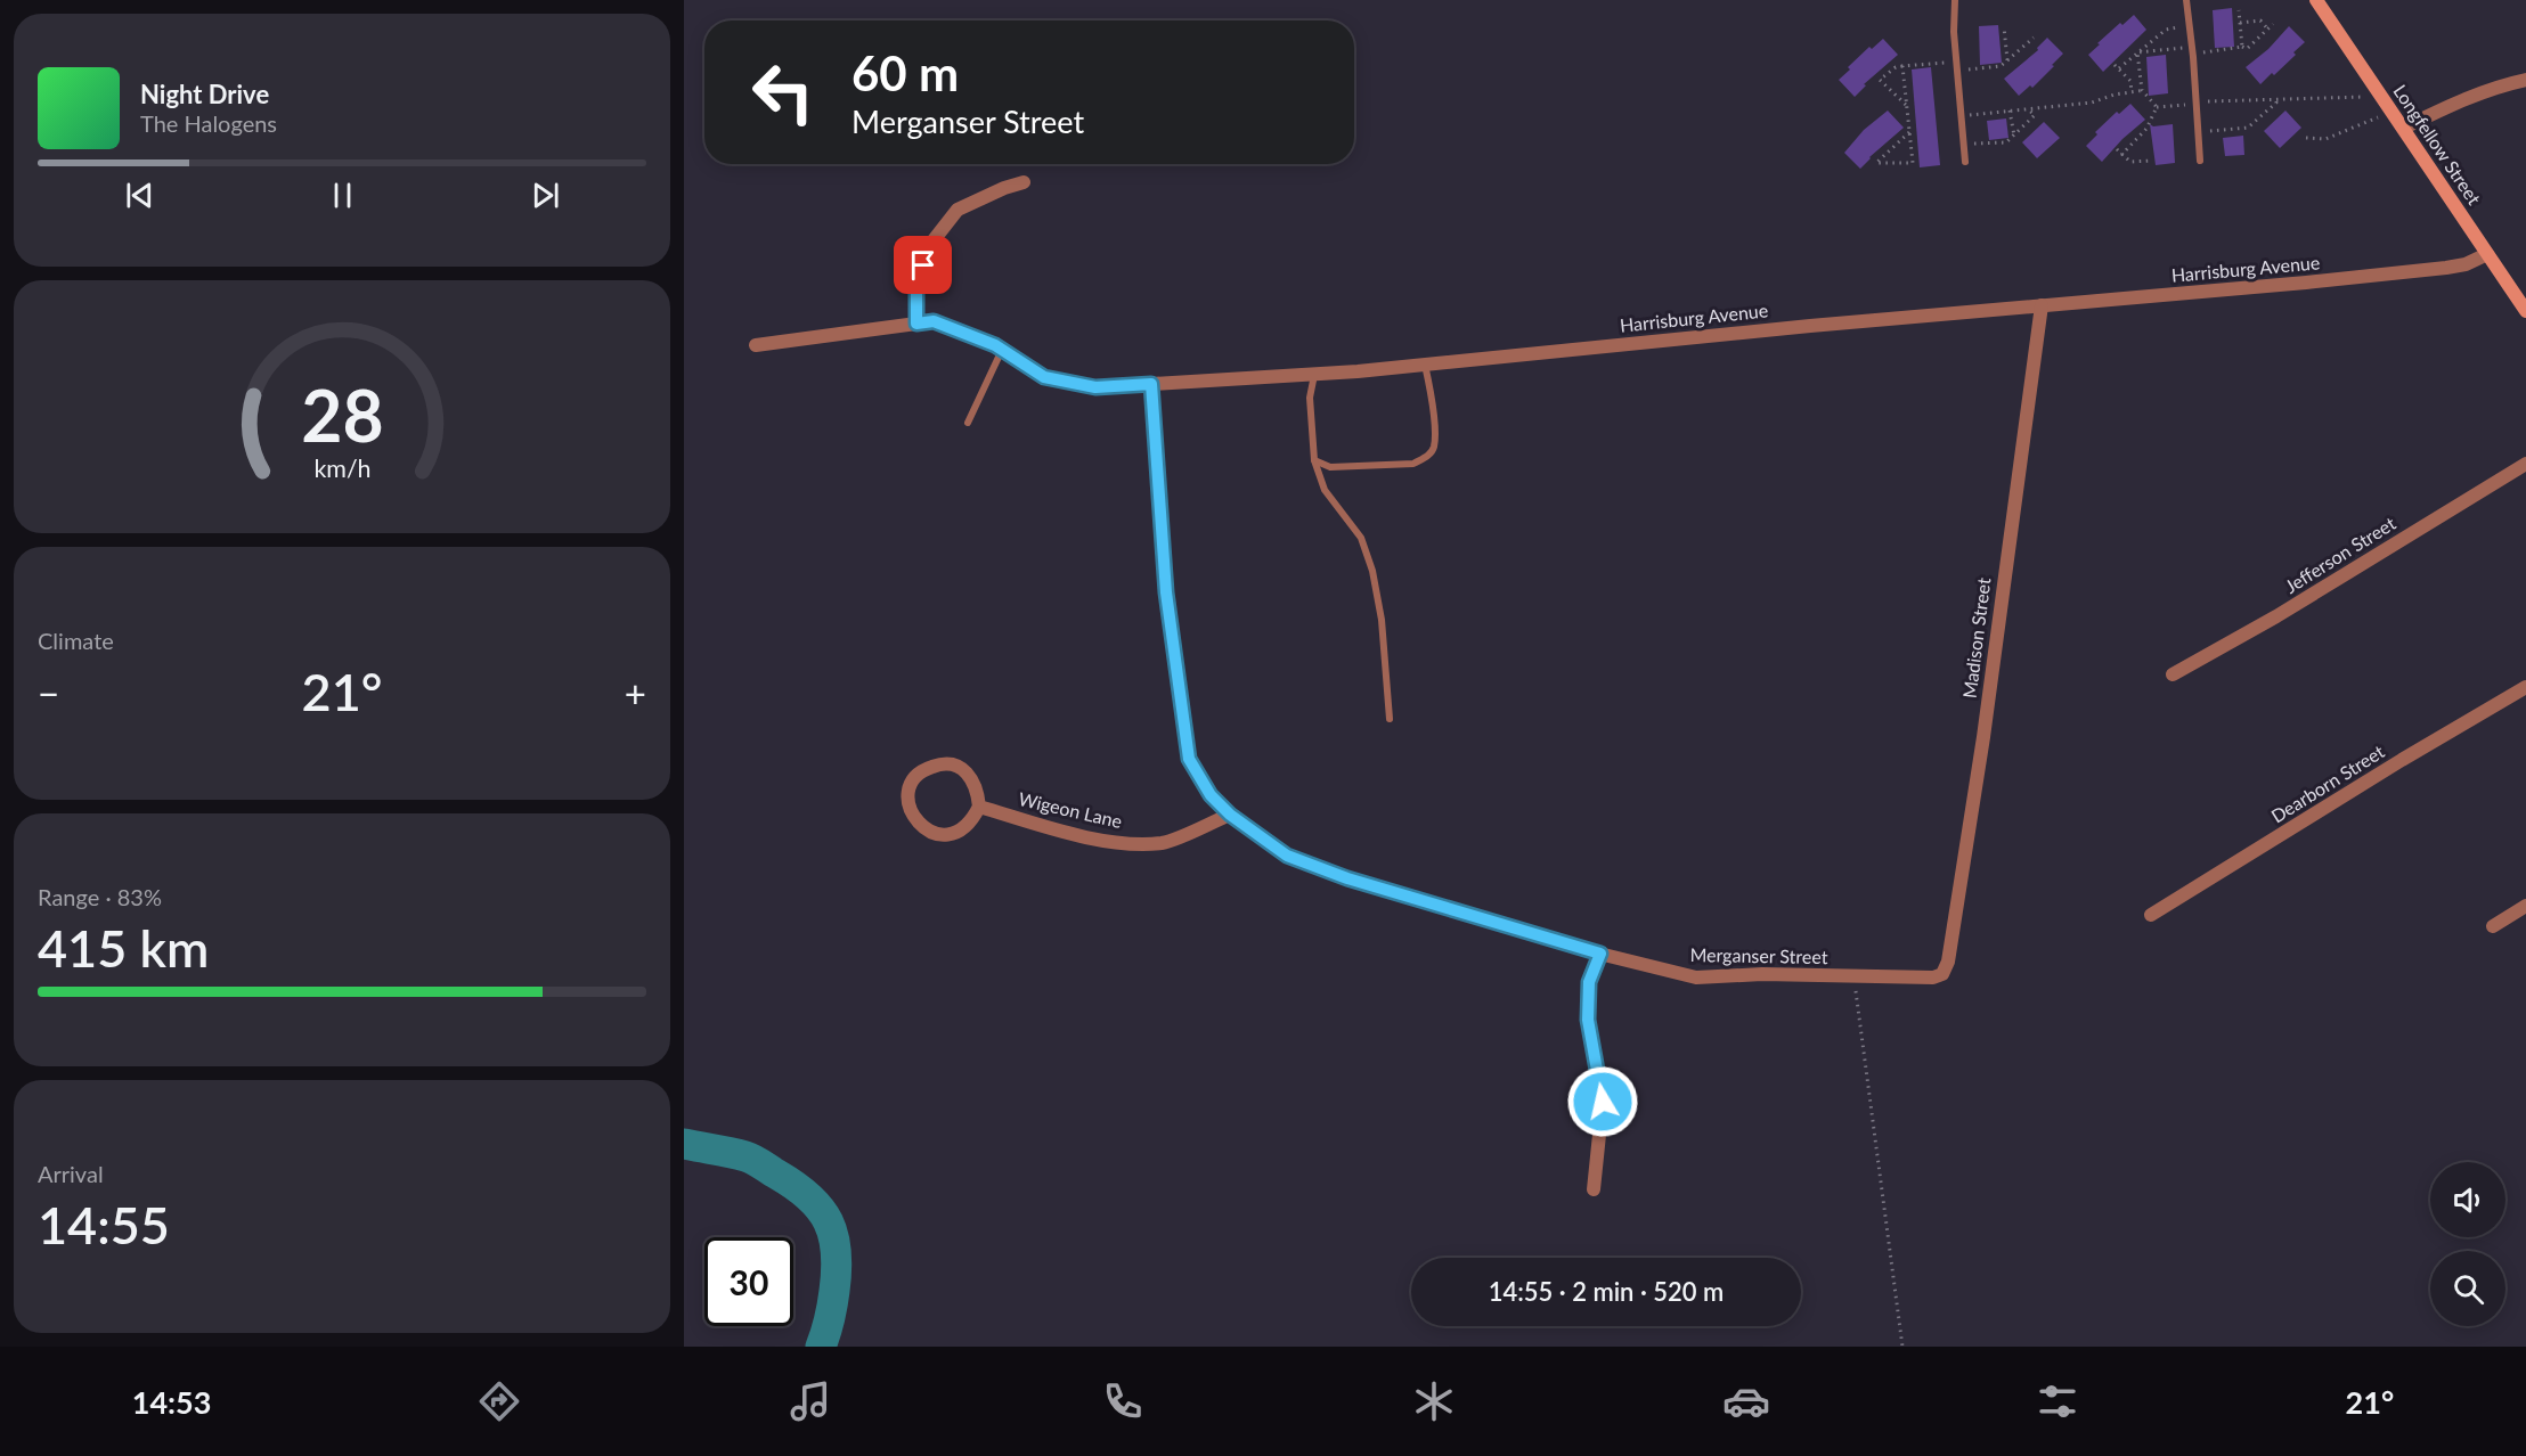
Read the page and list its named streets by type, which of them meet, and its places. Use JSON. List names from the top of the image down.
{
  "streets": {
    "street": [
      "Longfellow Street",
      "Harrisburg Avenue",
      "Jefferson Street",
      "Madison Street",
      "Dearborn Street",
      "Wigeon Lane",
      "Merganser Street"
    ]
  },
  "crossings": [
    ["Longfellow Street", "Harrisburg Avenue"],
    ["Harrisburg Avenue", "Madison Street"],
    ["Harrisburg Avenue", "Merganser Street"],
    ["Madison Street", "Merganser Street"],
    ["Wigeon Lane", "Merganser Street"]
  ],
  "page": {
    "turn": ["60 m", "Merganser Street"],
    "song": ["Night Drive", "The Halogens"],
    "tile": [
      "Climate",
      ["Range · 83%", "415 km"],
      ["Arrival", "14:55"]
    ],
    "heat": ["−", "21°", "+"],
    "limit": "30",
    "trip": "14:55 · 2 min · 520 m",
    "tabs": ["14:53", "21°"],
    "gauge": ["28", "km/h"]
  }
}
